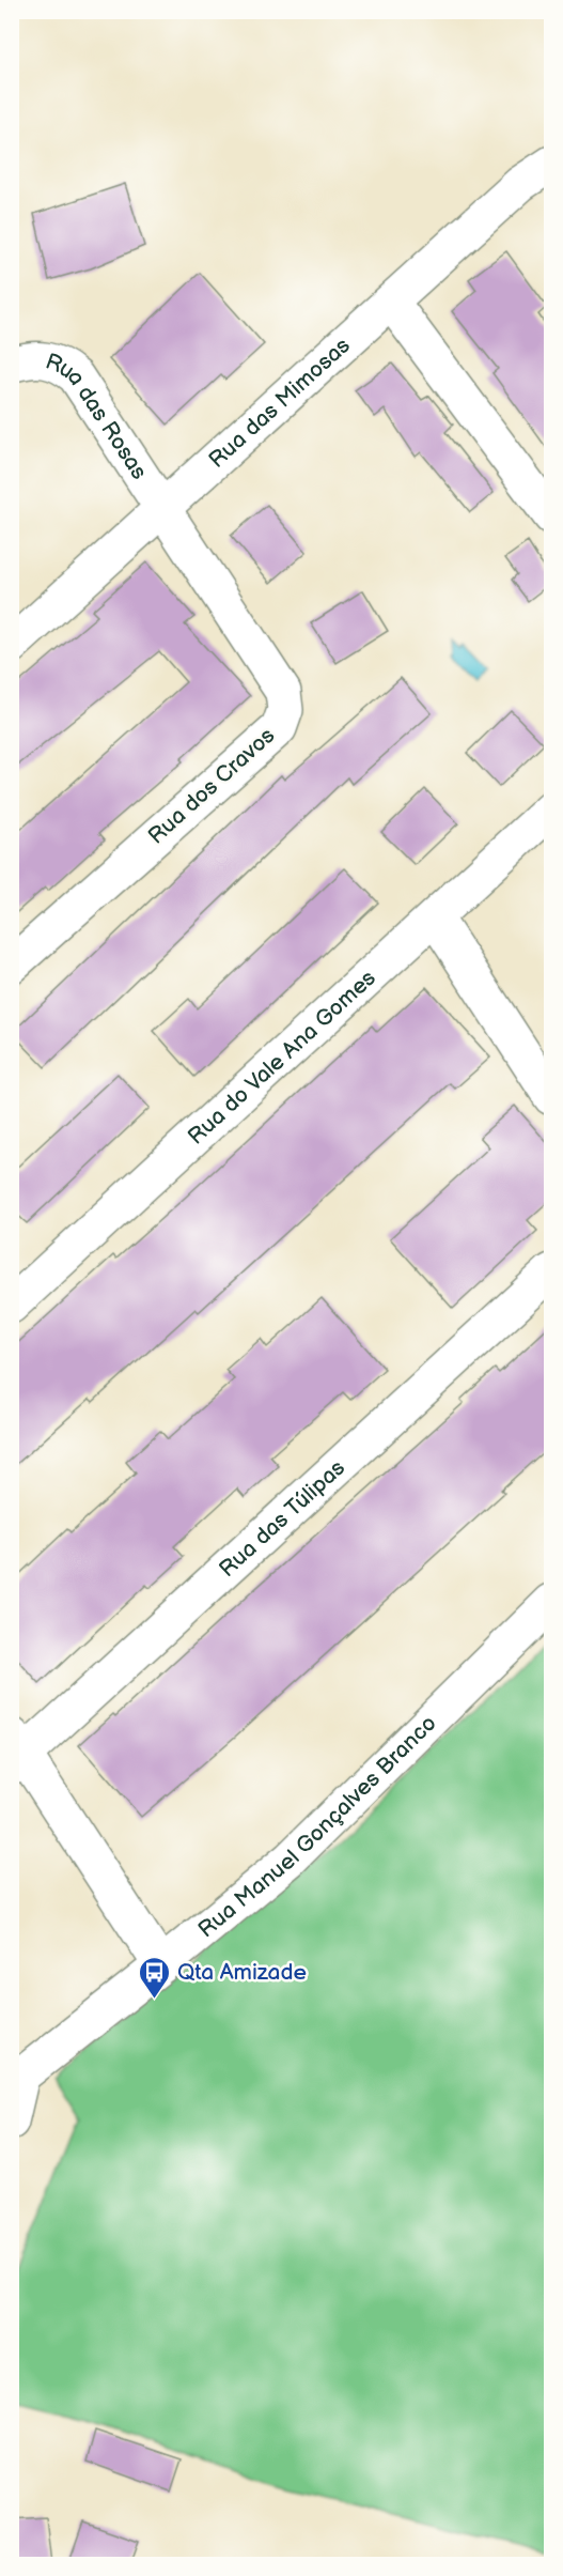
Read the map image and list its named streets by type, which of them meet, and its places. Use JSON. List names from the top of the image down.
{
  "streets": {
    "street": [
      "Rua das Mimosas",
      "Rua das Rosas",
      "Rua dos Cravos",
      "Rua do Vale Ana Gomes",
      "Rua das Túlipas",
      "Rua Manuel Gonçalves Branco"
    ]
  },
  "crossings": [
    ["Rua das Mimosas", "Rua das Rosas"],
    ["Rua das Mimosas", "Rua dos Cravos"],
    ["Rua das Rosas", "Rua dos Cravos"]
  ],
  "places": {
    "bus stop": ["Qta Amizade"]
  }
}
